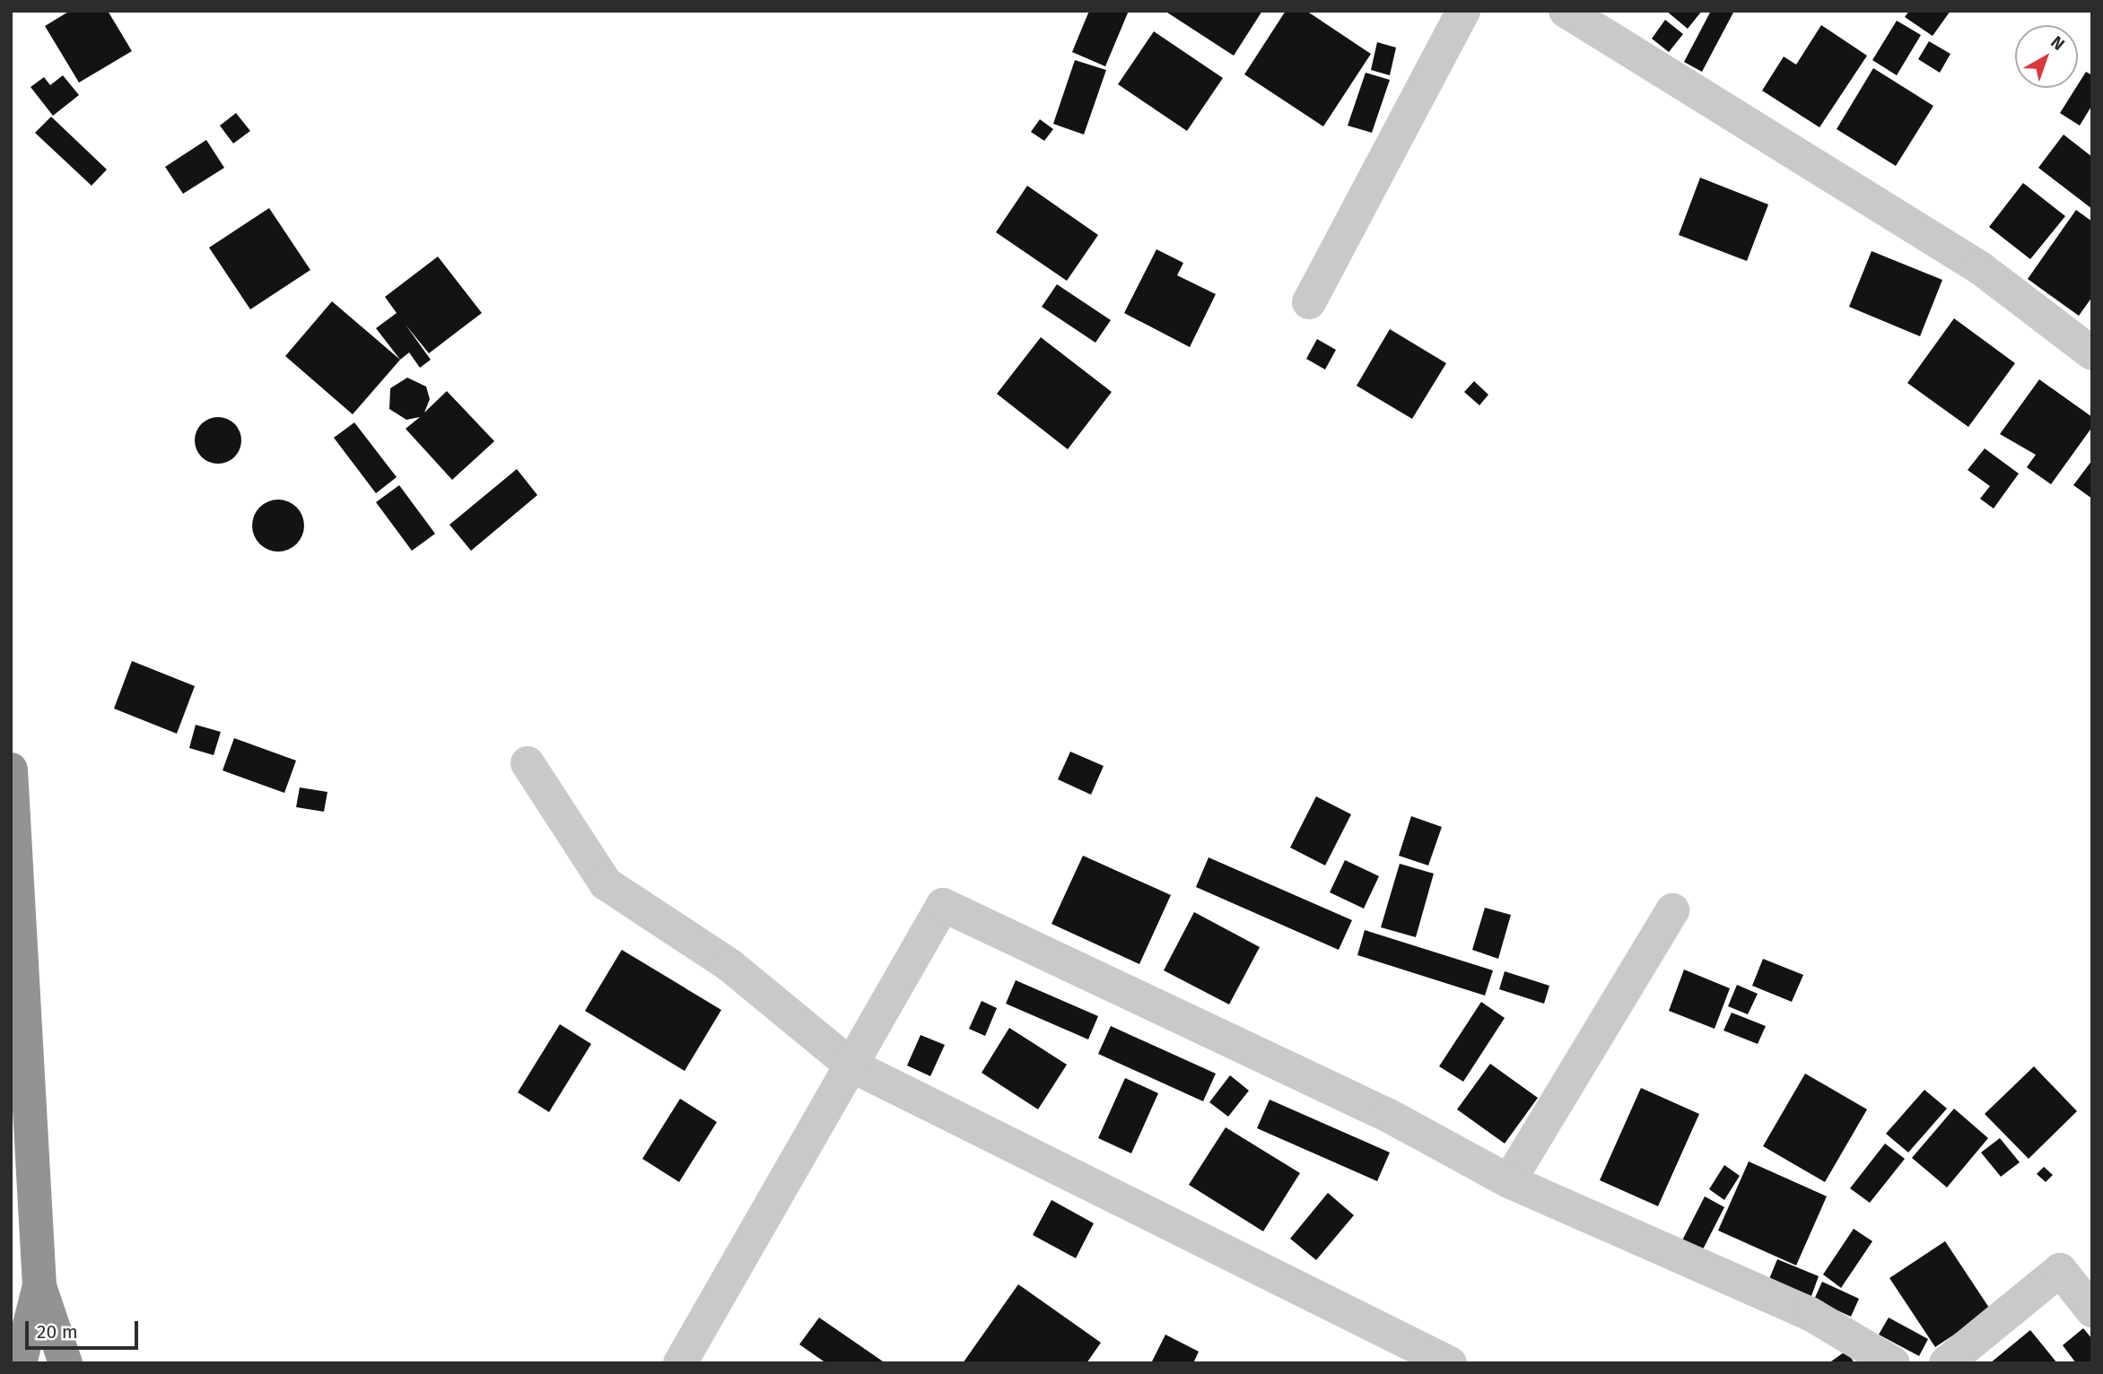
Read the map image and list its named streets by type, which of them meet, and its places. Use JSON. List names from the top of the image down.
{
  "scale_bar": "20 m",
  "north": "top right"
}
